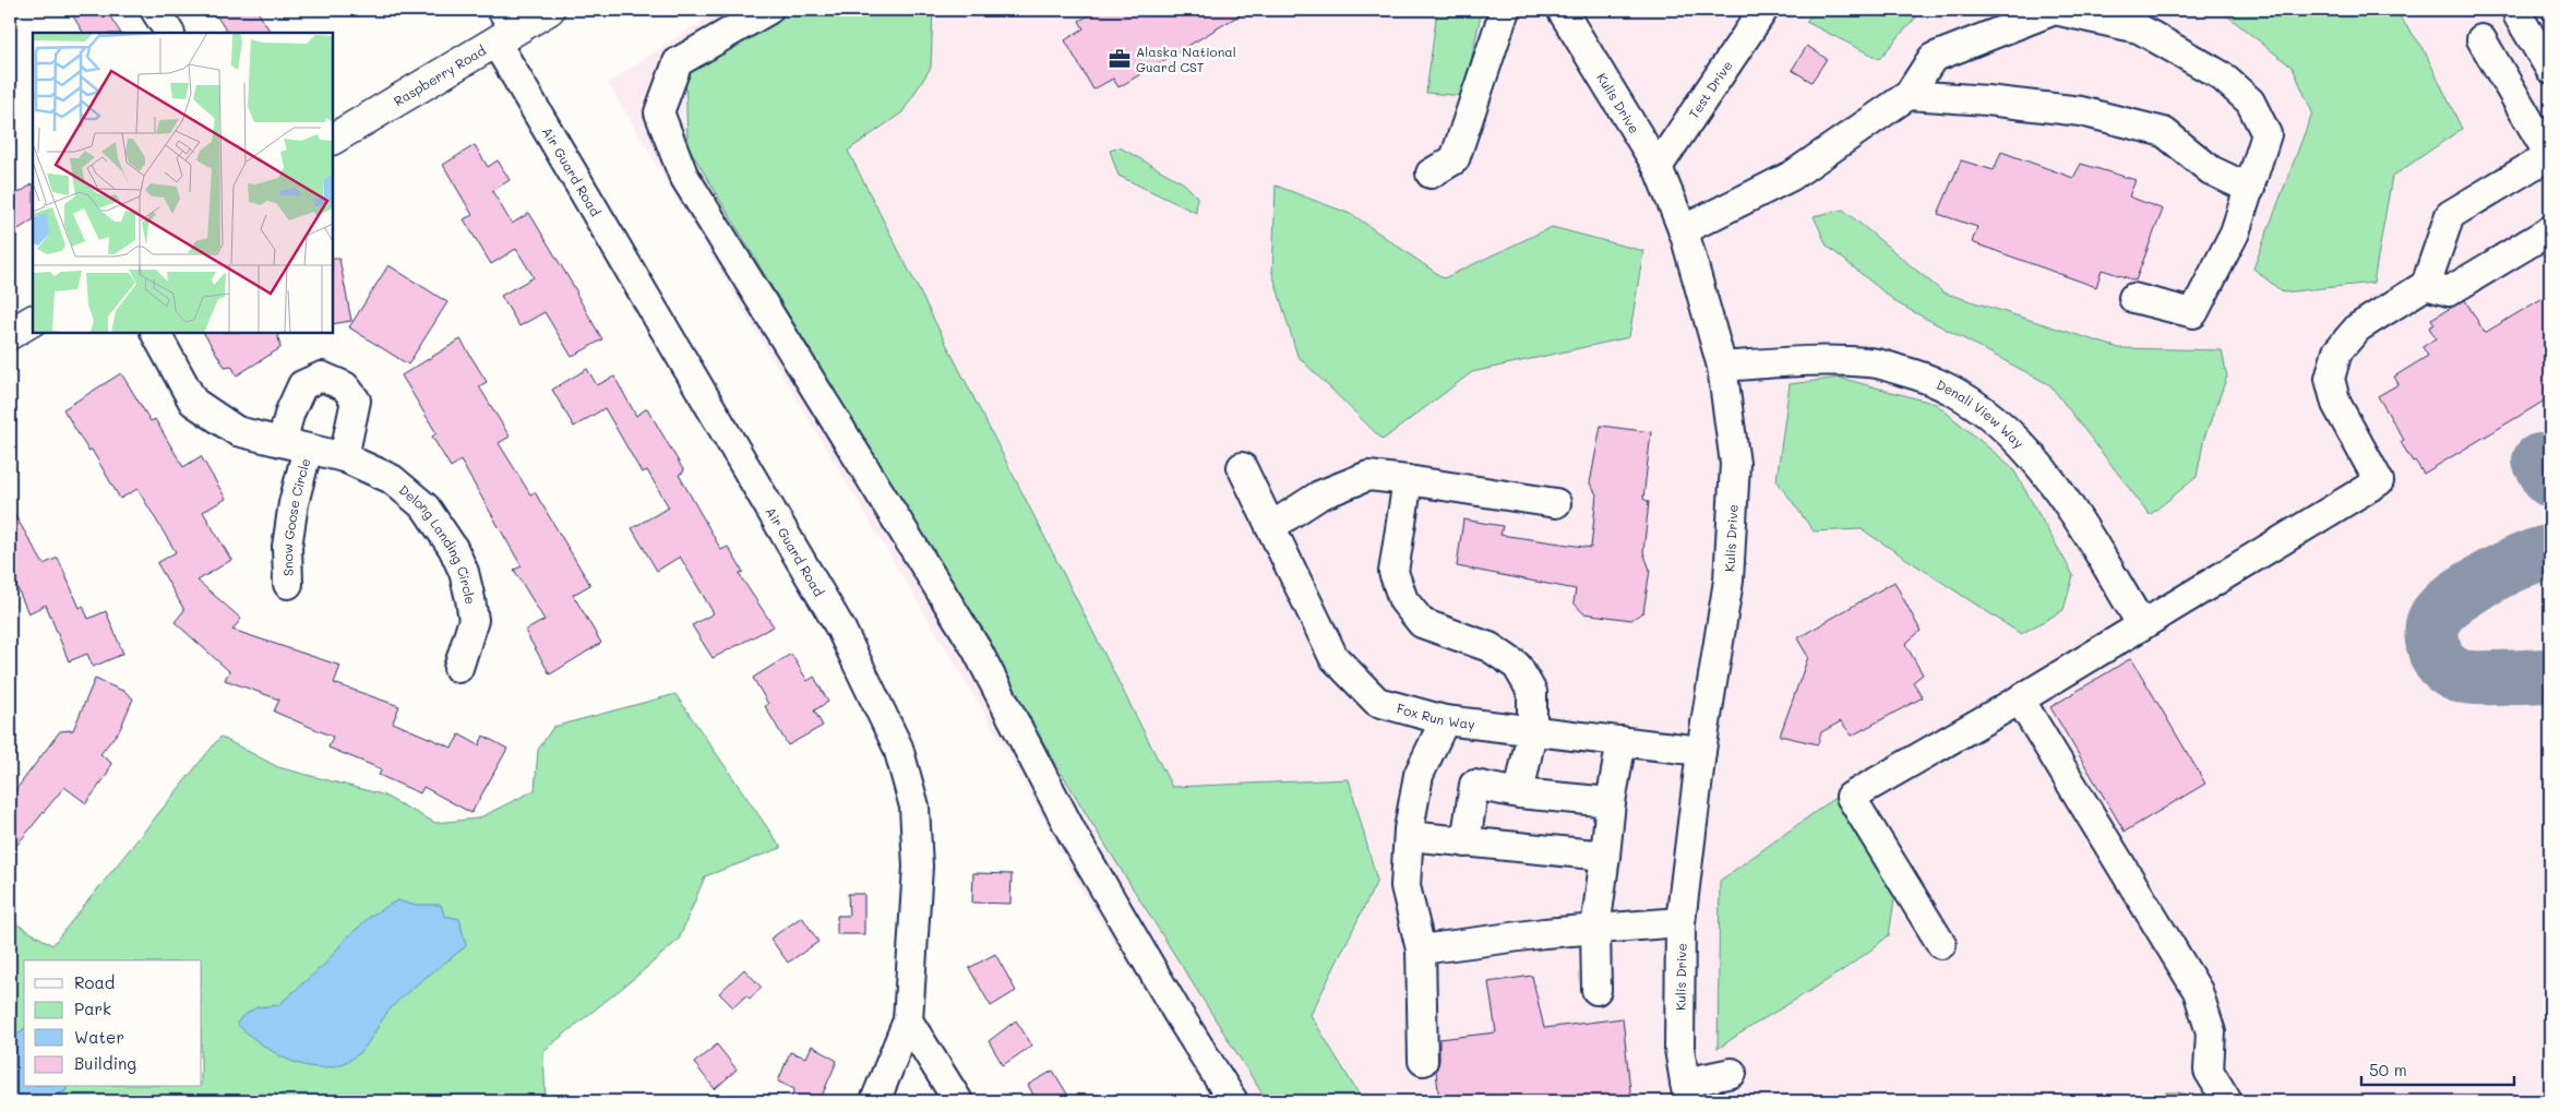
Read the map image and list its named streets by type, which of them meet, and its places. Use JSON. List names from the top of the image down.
{
  "streets": {
    "main road": ["Raspberry Road"],
    "street": [
      "Test Drive",
      "Kulis Drive",
      "Air Guard Road",
      "Denali View Way",
      "Snow Goose Circle",
      "Delong Landing Circle",
      "Fox Run Way"
    ]
  },
  "crossings": [
    ["Raspberry Road", "Air Guard Road"],
    ["Test Drive", "Kulis Drive"],
    ["Kulis Drive", "Denali View Way"],
    ["Kulis Drive", "Fox Run Way"],
    ["Snow Goose Circle", "Delong Landing Circle"]
  ],
  "places": {
    "office": ["Alaska National Guard CST"]
  },
  "legend": [
    "Road",
    "Park",
    "Water",
    "Building"
  ],
  "scale_bar": "50 m"
}
